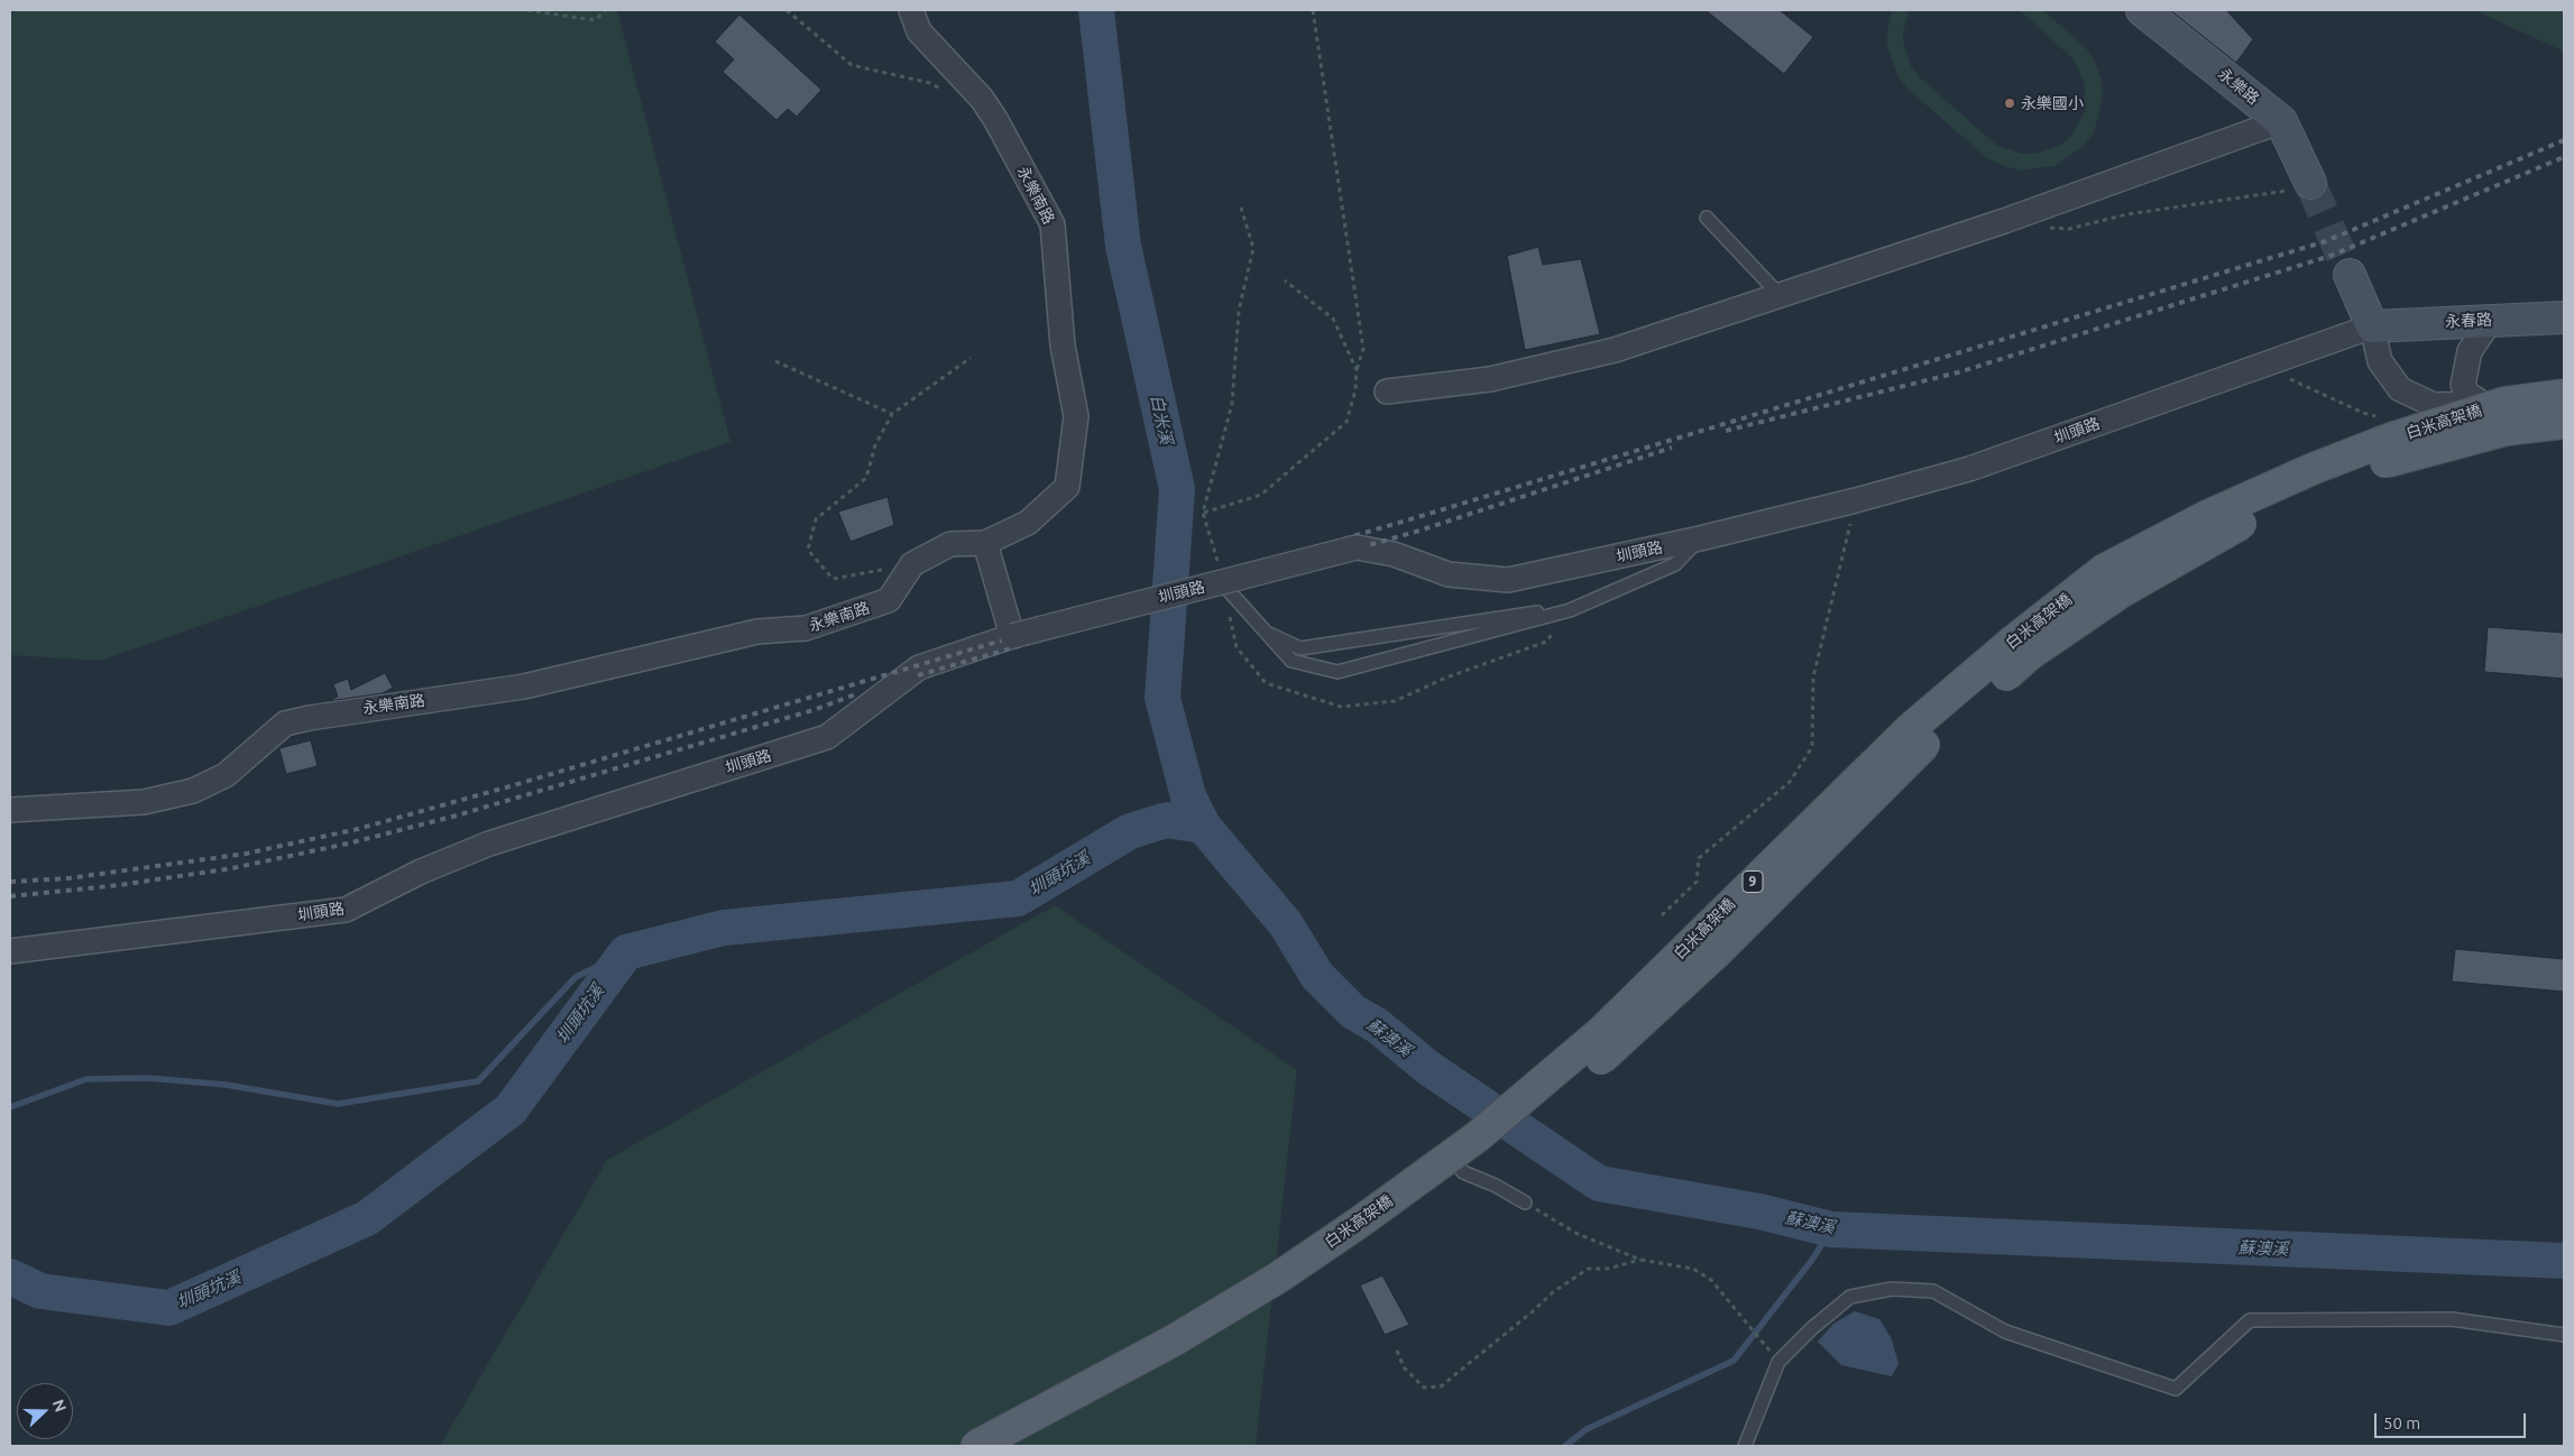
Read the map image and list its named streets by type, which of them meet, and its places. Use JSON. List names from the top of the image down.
{
  "streets": {
    "main road": ["白米高架橋", "9"],
    "street": [
      "永樂路",
      "永樂南路",
      "永春路",
      "圳頭路"
    ]
  },
  "crossings": [
    ["永春路", "圳頭路"]
  ],
  "water": ["白米溪", "圳頭坑溪", "蘇澳溪"],
  "places": ["永樂國小"],
  "scale_bar": "50 m",
  "north": "right"
}
